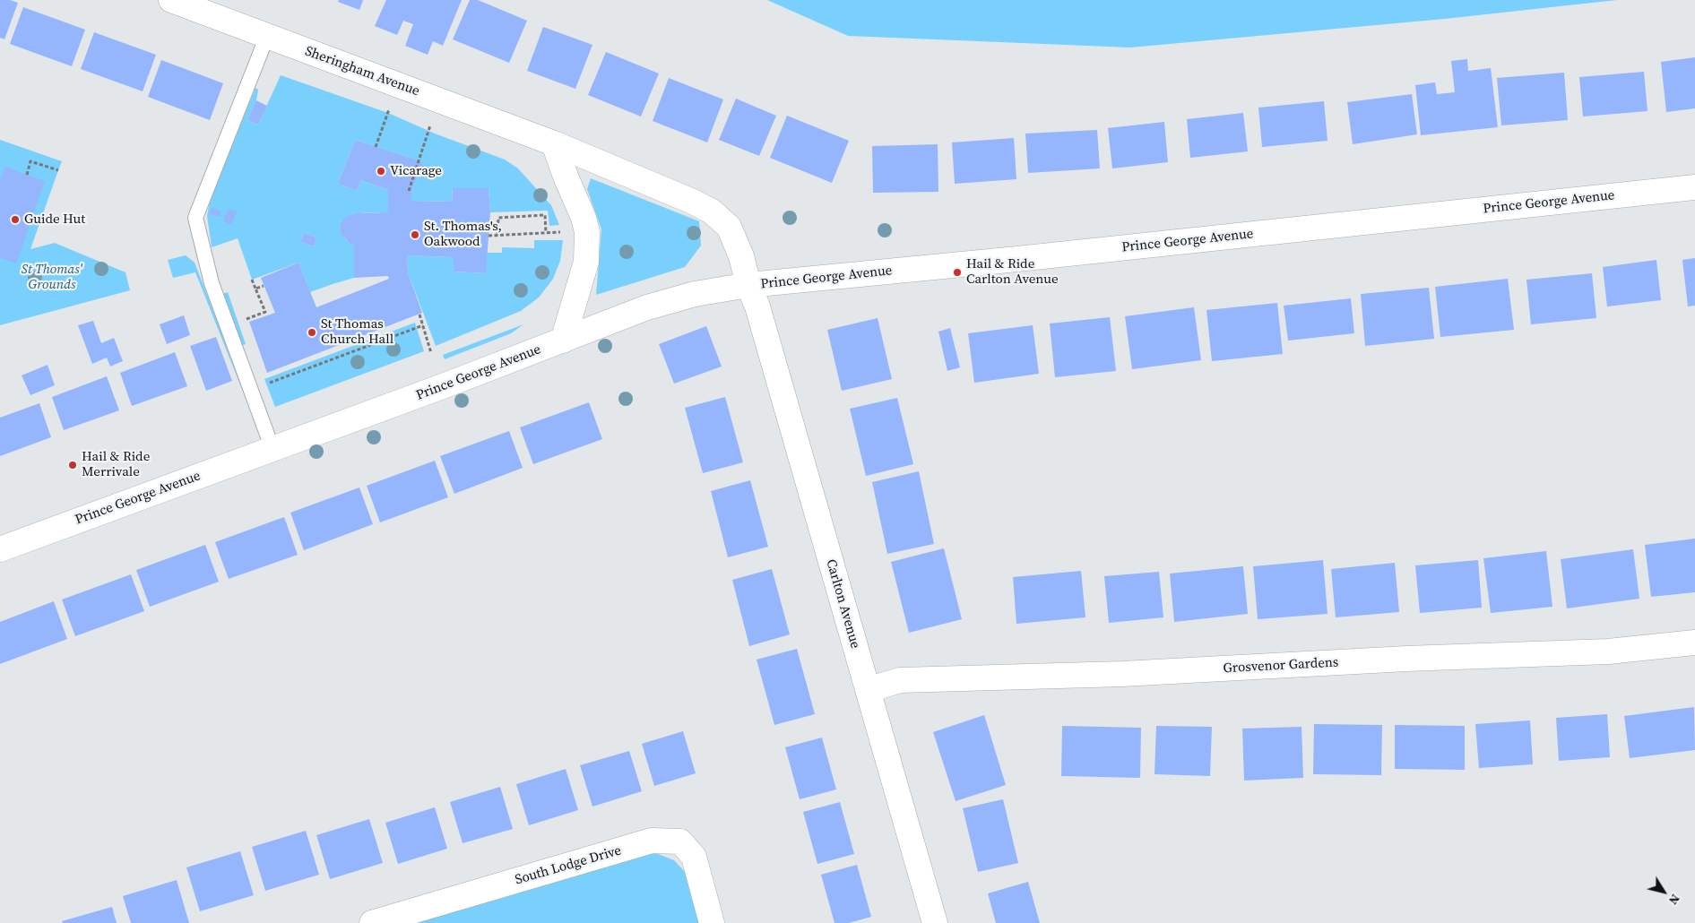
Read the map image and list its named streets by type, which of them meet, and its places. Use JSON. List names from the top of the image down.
{
  "streets": {
    "street": [
      "Sheringham Avenue",
      "Prince George Avenue",
      "Carlton Avenue",
      "Grosvenor Gardens",
      "South Lodge Drive"
    ]
  },
  "crossings": [
    ["Sheringham Avenue", "Prince George Avenue"],
    ["Sheringham Avenue", "Carlton Avenue"],
    ["Prince George Avenue", "Carlton Avenue"],
    ["Carlton Avenue", "Grosvenor Gardens"]
  ],
  "parks": ["St Thomas' Grounds"],
  "places": [
    "Vicarage",
    "Guide Hut",
    "St. Thomas's, Oakwood",
    "Hail & Ride Carlton Avenue",
    "St Thomas Church Hall",
    "Hail & Ride Merrivale"
  ],
  "north": "bottom right"
}
